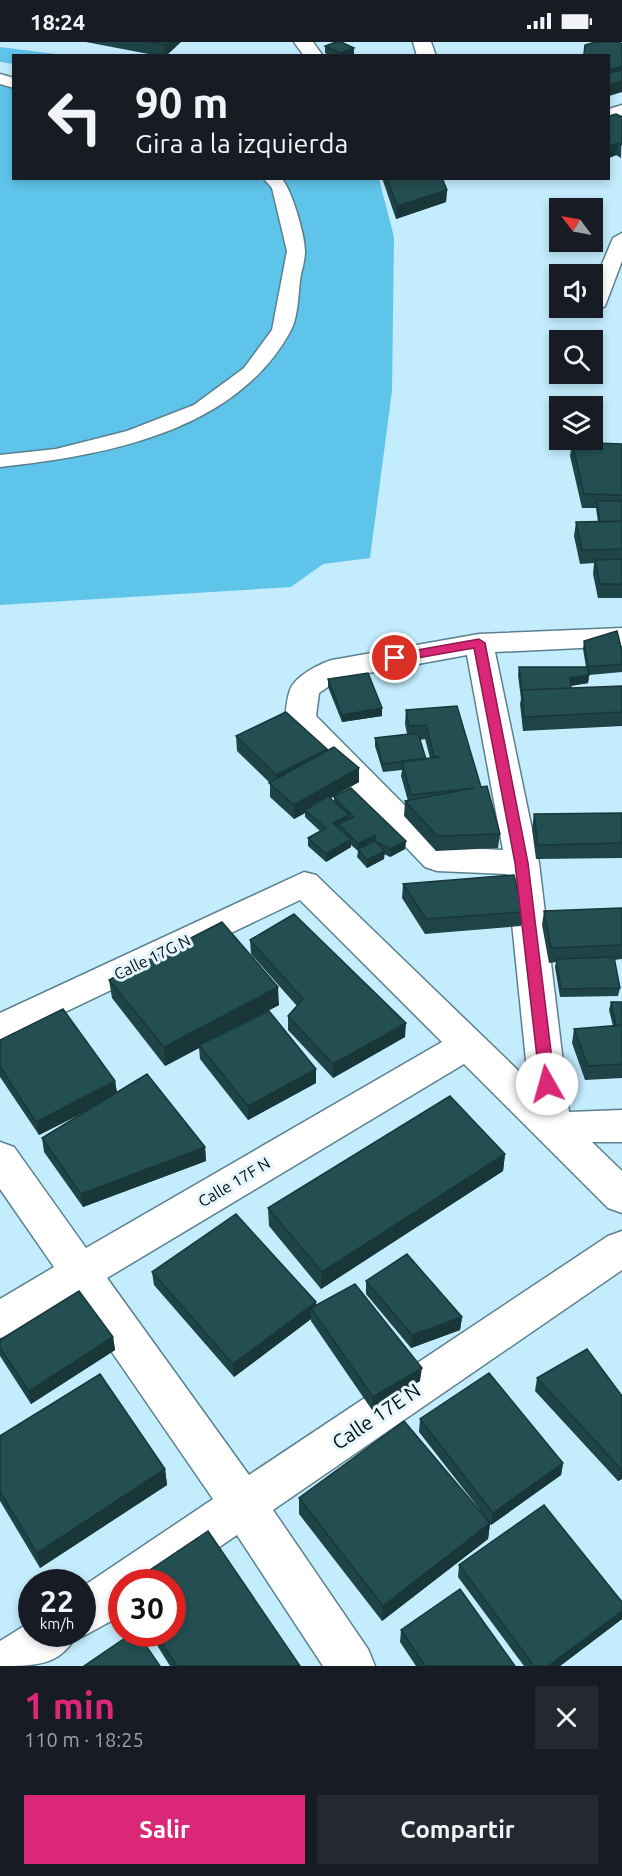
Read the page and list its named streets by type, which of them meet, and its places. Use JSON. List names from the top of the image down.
{
  "streets": {
    "street": ["Calle 17G N", "Calle 17F N", "Calle 17E N"]
  },
  "crossings": [
    ["Calle 17G N", "Calle 17F N"]
  ],
  "north": "top left",
  "page": {
    "status": "18:24",
    "turn": ["90 m", "Gira a la izquierda"],
    "speed": "22 km/h",
    "limit": "30",
    "heading": ["1 min", "110 m · 18:25"],
    "buttons": ["Salir", "Compartir"]
  }
}
